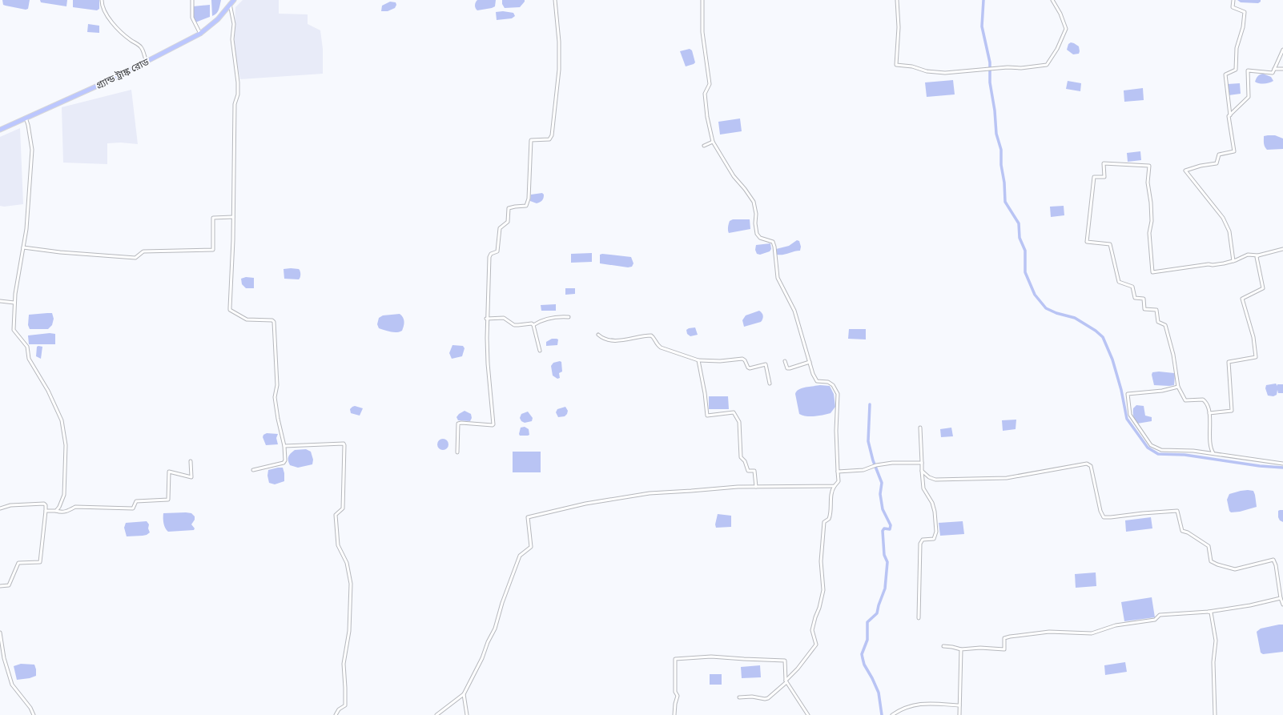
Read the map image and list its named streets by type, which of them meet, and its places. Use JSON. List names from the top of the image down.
{
  "streets": {
    "highway": ["গ্র্যান্ড ট্রাঙ্ক রোড"]
  }
}
